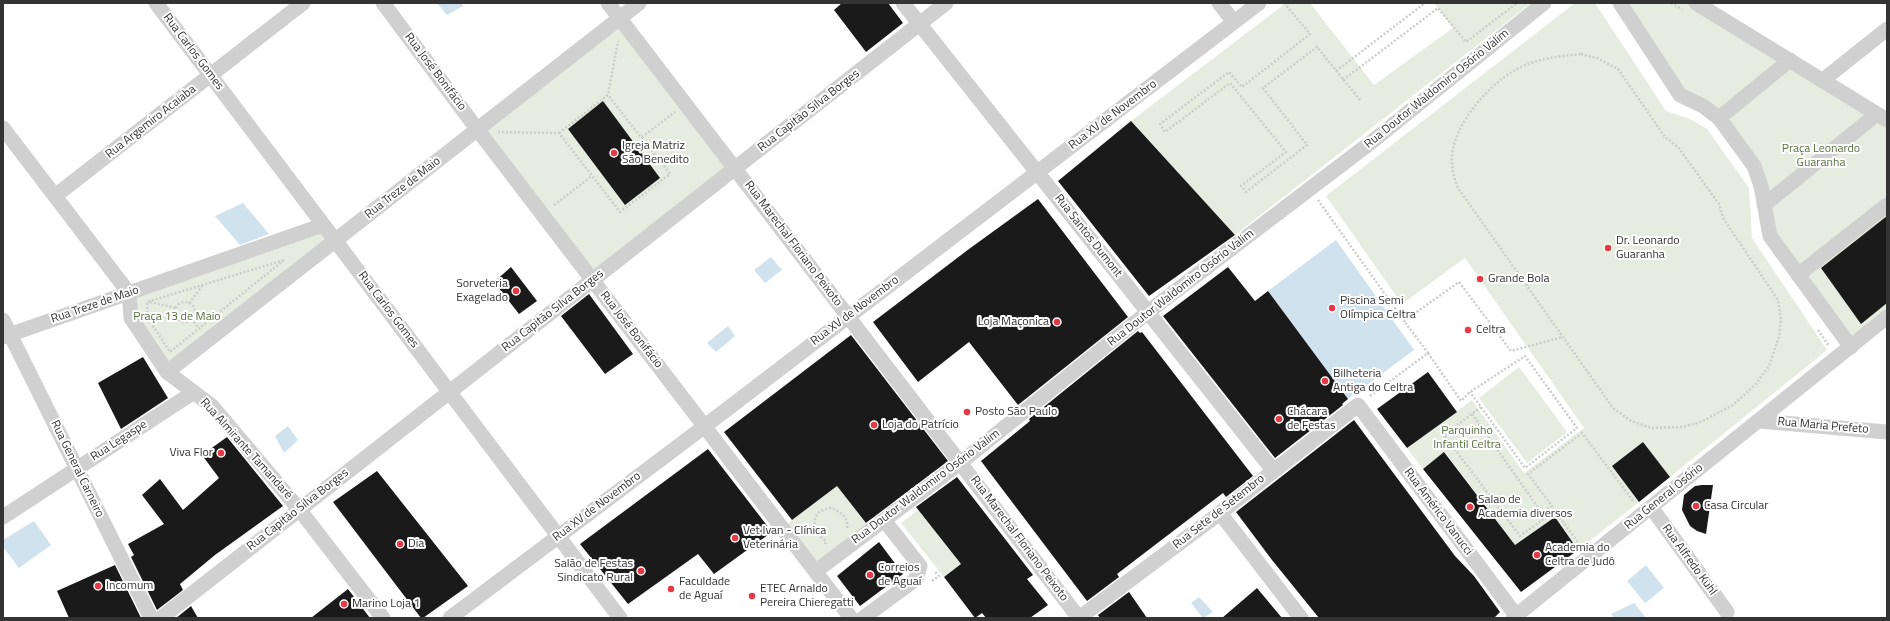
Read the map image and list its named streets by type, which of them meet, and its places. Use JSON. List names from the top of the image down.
{
  "streets": {
    "street": [
      "Rua Carlos Gomes",
      "Rua José Bonifácio",
      "Rua Doutor Waldomiro Osório Valim",
      "Rua Capitão Silva Borges",
      "Rua XV de Novembro",
      "Rua Argemiro Acaiaba",
      "Rua Treze de Maio",
      "Rua Santos Dumont",
      "Rua Marechal Floriano Peixoto",
      "Rua Maria Prefeto",
      "Rua Legaspe",
      "Rua Almirante Tamandaré",
      "Rua General Carneiro",
      "Rua General Osório",
      "Rua Sete de Setembro",
      "Rua Américo Vanucci",
      "Rua Alfredo Kühl"
    ]
  },
  "crossings": [
    ["Rua Carlos Gomes", "Rua Capitão Silva Borges"],
    ["Rua Carlos Gomes", "Rua XV de Novembro"],
    ["Rua Carlos Gomes", "Rua Argemiro Acaiaba"],
    ["Rua Carlos Gomes", "Rua Treze de Maio"],
    ["Rua José Bonifácio", "Rua Doutor Waldomiro Osório Valim"],
    ["Rua José Bonifácio", "Rua Capitão Silva Borges"],
    ["Rua José Bonifácio", "Rua XV de Novembro"],
    ["Rua José Bonifácio", "Rua Treze de Maio"],
    ["Rua Doutor Waldomiro Osório Valim", "Rua Santos Dumont"],
    ["Rua Doutor Waldomiro Osório Valim", "Rua Marechal Floriano Peixoto"],
    ["Rua Capitão Silva Borges", "Rua Santos Dumont"],
    ["Rua Capitão Silva Borges", "Rua Marechal Floriano Peixoto"],
    ["Rua Capitão Silva Borges", "Rua Almirante Tamandaré"],
    ["Rua XV de Novembro", "Rua Santos Dumont"],
    ["Rua XV de Novembro", "Rua Marechal Floriano Peixoto"],
    ["Rua Treze de Maio", "Rua Marechal Floriano Peixoto"],
    ["Rua Treze de Maio", "Rua Almirante Tamandaré"],
    ["Rua Treze de Maio", "Rua General Carneiro"],
    ["Rua Santos Dumont", "Rua Sete de Setembro"],
    ["Rua Marechal Floriano Peixoto", "Rua Sete de Setembro"],
    ["Rua Maria Prefeto", "Rua General Osório"],
    ["Rua Legaspe", "Rua Almirante Tamandaré"],
    ["Rua Legaspe", "Rua General Carneiro"],
    ["Rua General Osório", "Rua Américo Vanucci"],
    ["Rua General Osório", "Rua Alfredo Kühl"],
    ["Rua Sete de Setembro", "Rua Américo Vanucci"]
  ],
  "parks": ["Praça Leonardo Guaranha", "Praça 13 de Maio", "Parquinho Infantil Celtra"],
  "places": [
    "Igreja Matriz São Benedito",
    "Dr. Leonardo Guaranha",
    "Grande Bola",
    "Sorveteria Exagelado",
    "Piscina Semi Olímpica Celtra",
    "Loja Maçonica",
    "Celtra",
    "Bilheteria Antiga do Celtra",
    "Posto São Paulo",
    "Chácara de Festas",
    "Loja do Patrício",
    "Viva Flor",
    "Casa Circular",
    "Salao de Academia diversos",
    "Vet Ivan - Clínica Veterinária",
    "Dia",
    "Academia do Celtra de Judô",
    "Salão de Festas Sindicato Rural",
    "Correios de Aguaí",
    "Incomum",
    "Faculdade de Aguaí",
    "ETEC Arnaldo Pereira Chieregatti",
    "Marino Loja 1"
  ]
}
